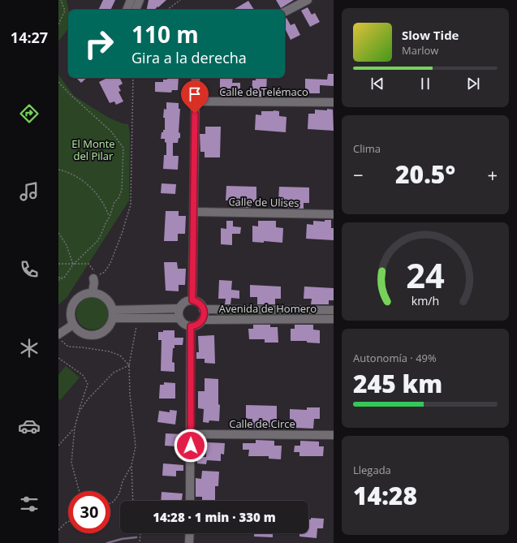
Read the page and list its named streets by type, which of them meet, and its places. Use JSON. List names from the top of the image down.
{
  "streets": {
    "street": [
      "Calle de Telémaco",
      "Calle de Ulises",
      "Avenida de Homero",
      "Calle de Circe"
    ]
  },
  "parks": ["El Monte del Pilar"],
  "page": {
    "tabs": "14:27",
    "turn": ["110 m", "Gira a la derecha"],
    "song": ["Slow Tide", "Marlow"],
    "tile": [
      "Clima",
      ["Autonomía · 49%", "245 km"],
      ["Llegada", "14:28"]
    ],
    "heat": ["−", "20.5°", "+"],
    "limit": "30",
    "trip": "14:28 · 1 min · 330 m",
    "gauge": ["24", "km/h"]
  }
}
